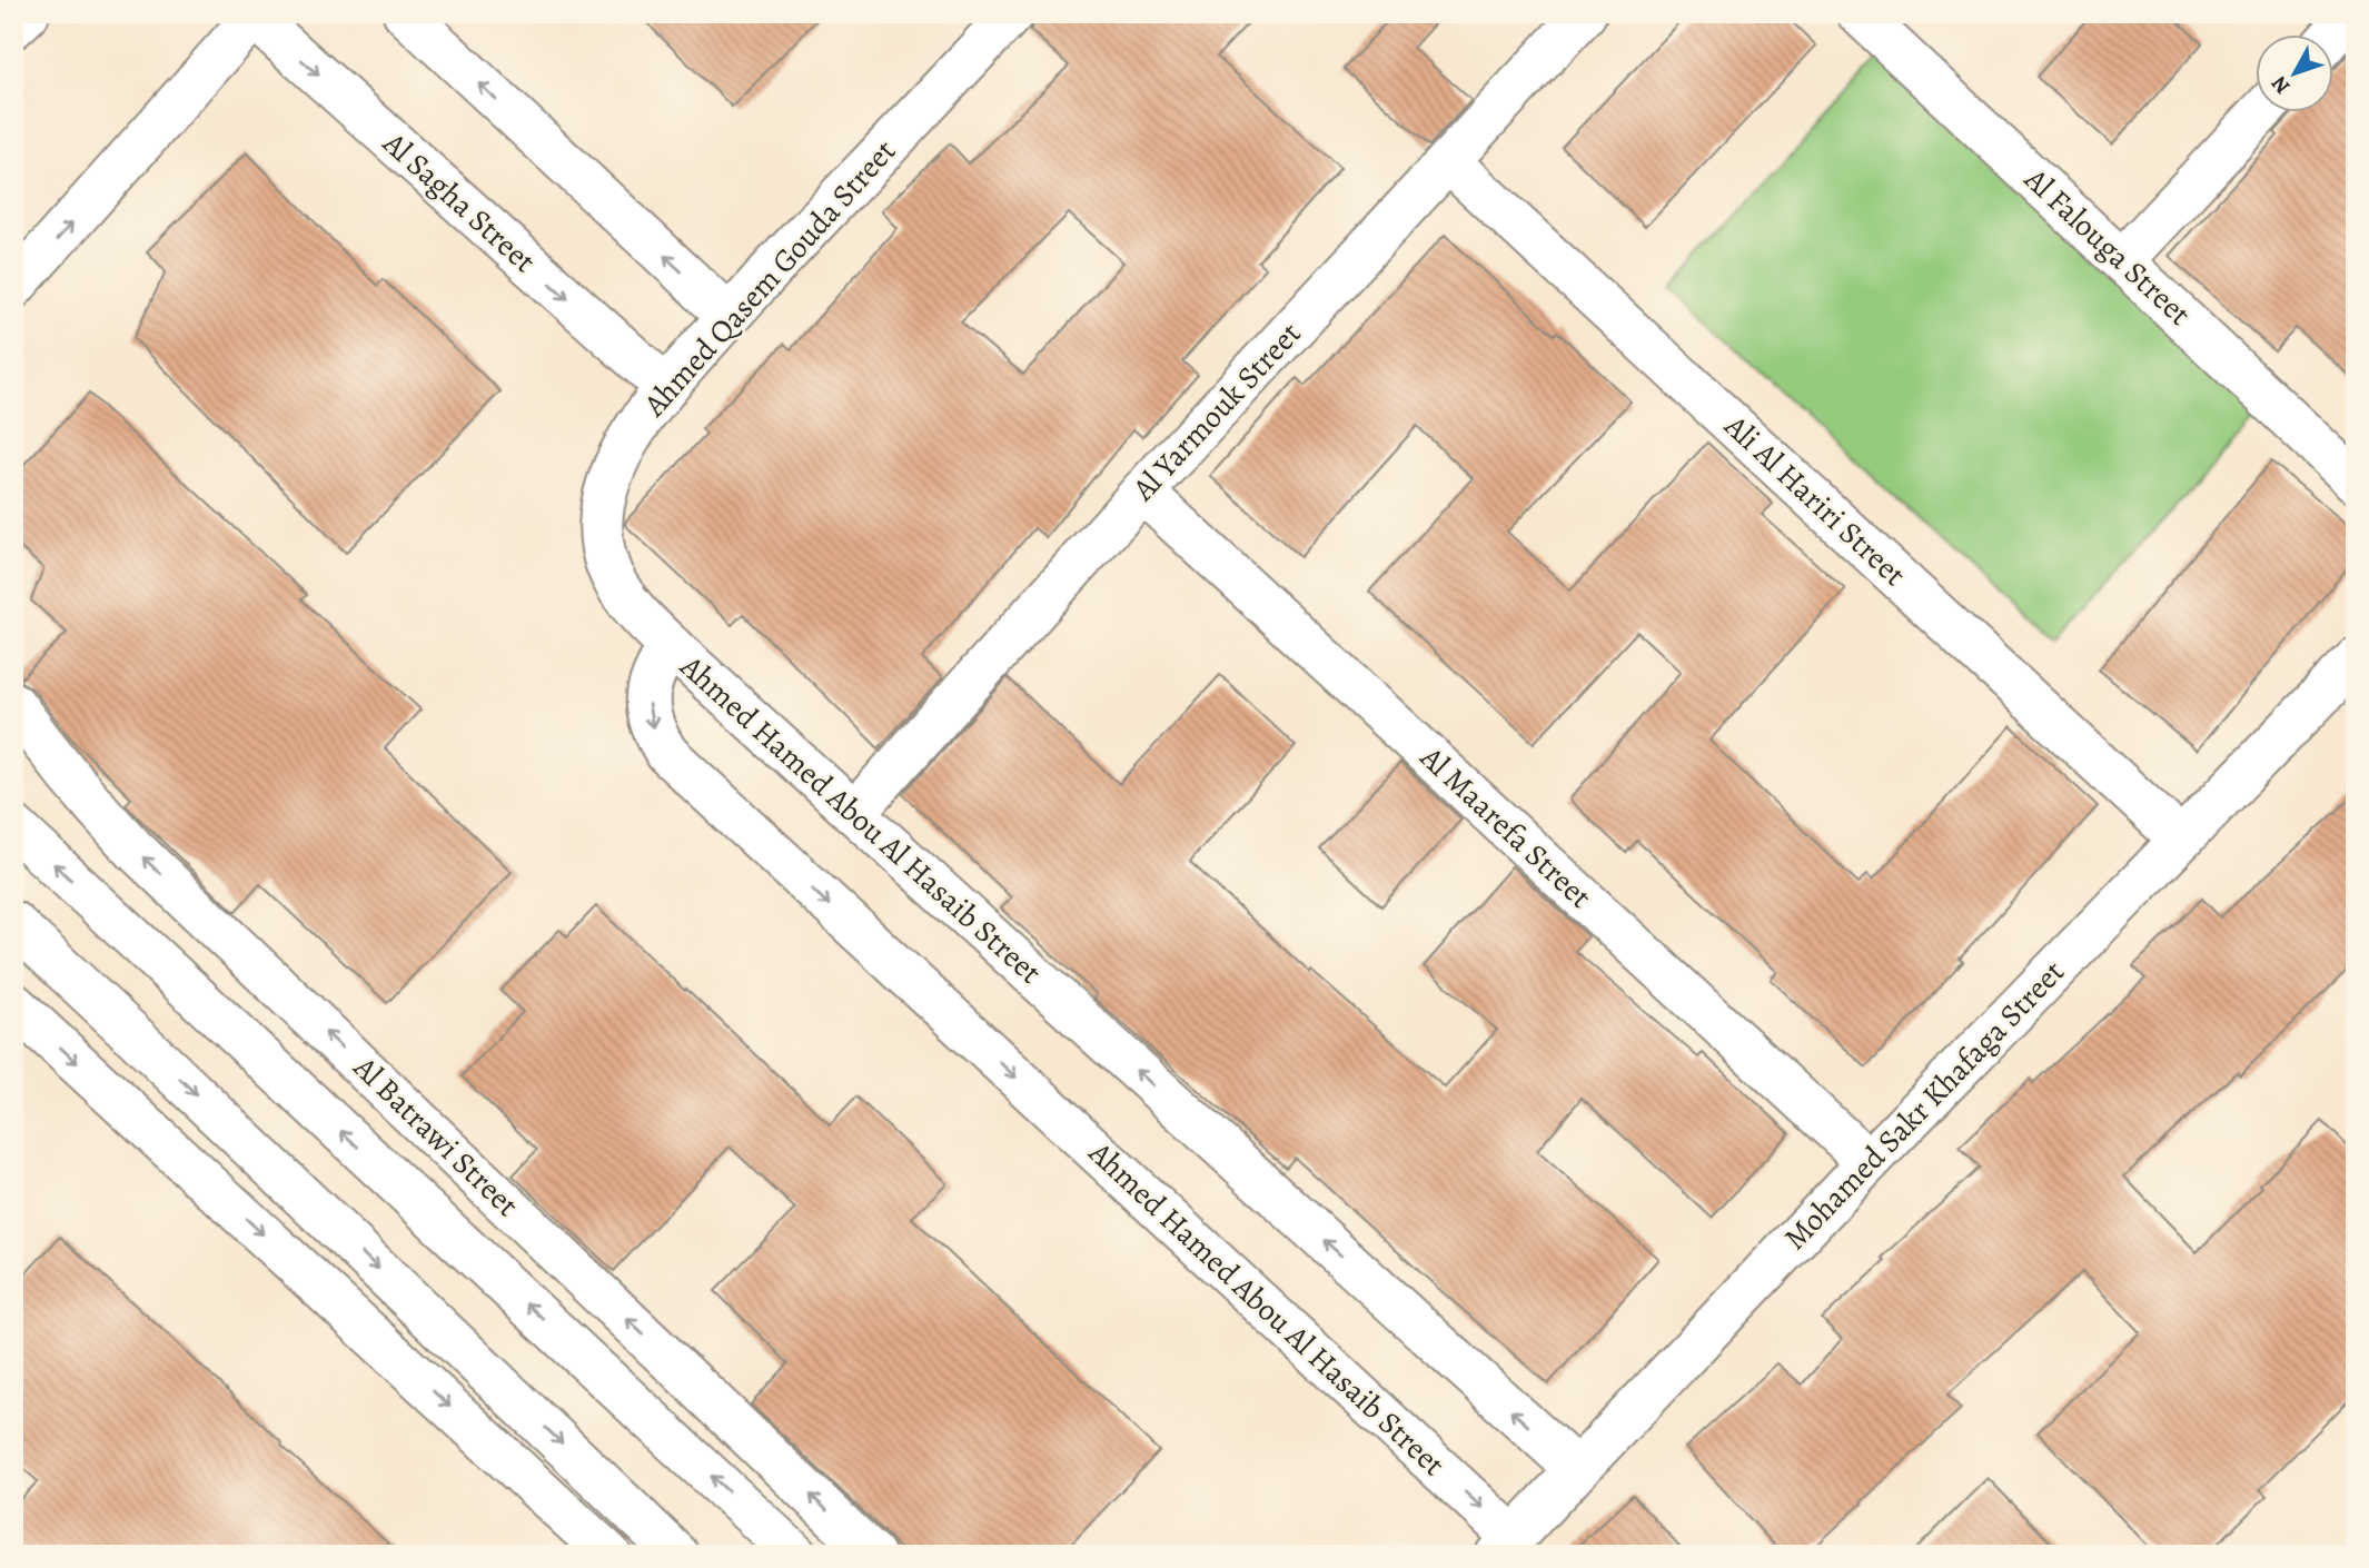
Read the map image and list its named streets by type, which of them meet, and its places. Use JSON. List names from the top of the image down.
{
  "streets": {
    "street": [
      "Al Sagha Street",
      "Al Falouga Street",
      "Ahmed Qasem Gouda Street",
      "Al Yarmouk Street",
      "Ali Al Hariri Street",
      "Ahmed Hamed Abou Al Hasaib Street",
      "Al Maarefa Street",
      "Mohamed Sakr Khafaga Street",
      "Al Batrawi Street"
    ]
  },
  "crossings": [
    ["Al Sagha Street", "Ahmed Qasem Gouda Street"],
    ["Ahmed Qasem Gouda Street", "Ahmed Hamed Abou Al Hasaib Street"],
    ["Al Yarmouk Street", "Ali Al Hariri Street"],
    ["Al Yarmouk Street", "Ahmed Hamed Abou Al Hasaib Street"],
    ["Al Yarmouk Street", "Al Maarefa Street"],
    ["Ali Al Hariri Street", "Mohamed Sakr Khafaga Street"],
    ["Ahmed Hamed Abou Al Hasaib Street", "Mohamed Sakr Khafaga Street"],
    ["Al Maarefa Street", "Mohamed Sakr Khafaga Street"]
  ],
  "north": "bottom left"
}
